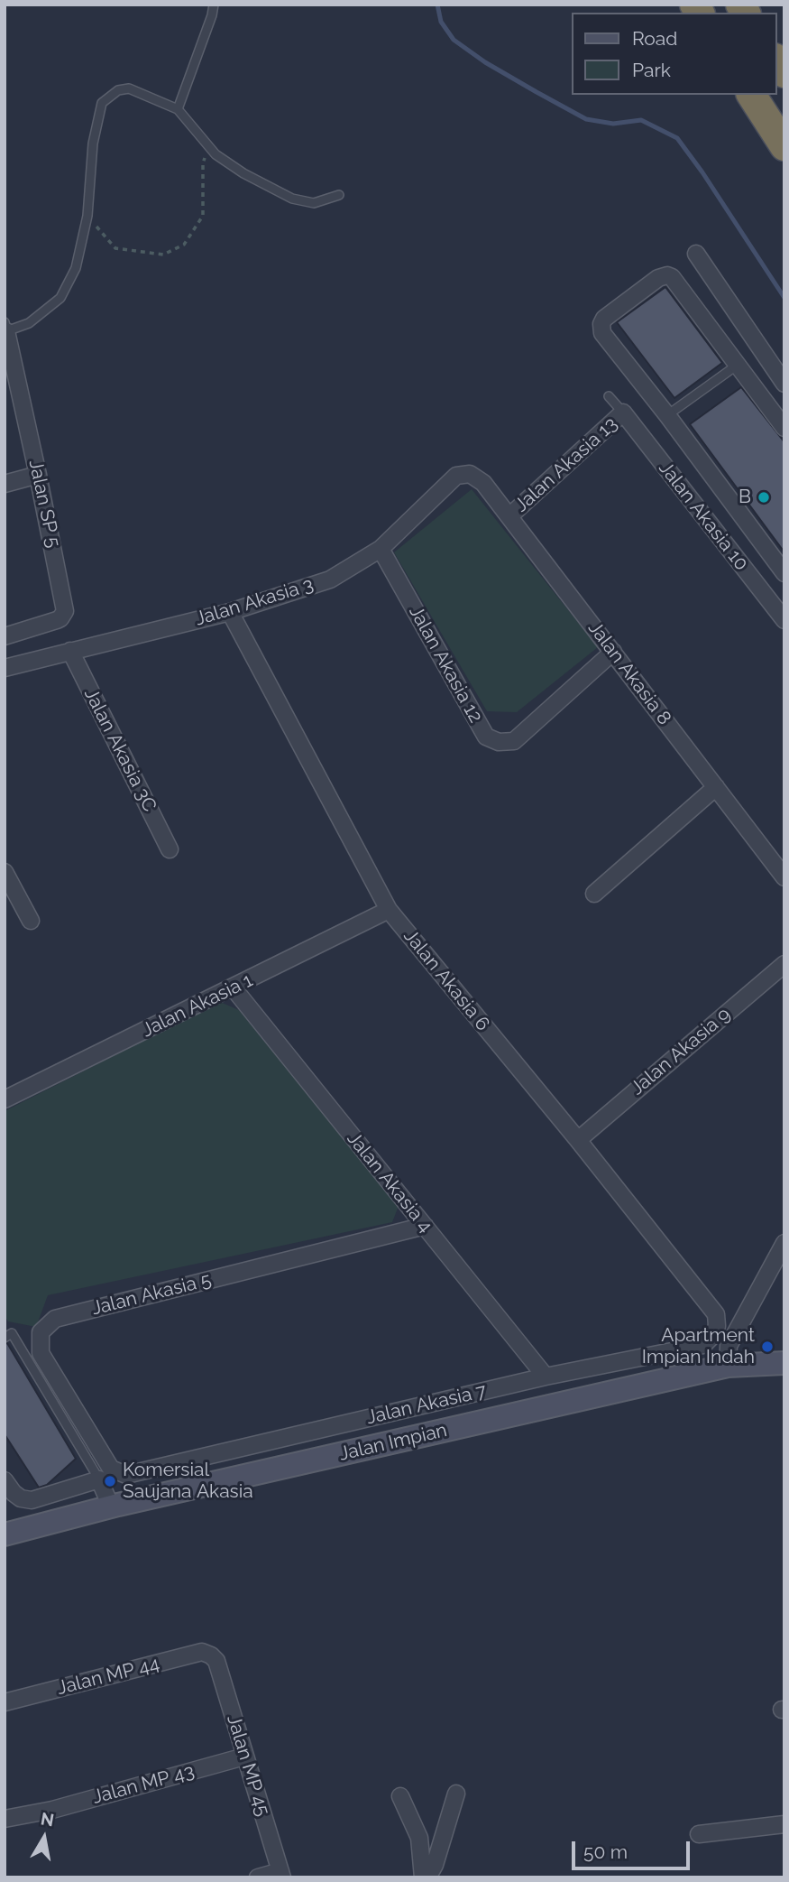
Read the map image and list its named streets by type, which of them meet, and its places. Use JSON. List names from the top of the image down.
{
  "streets": {
    "street": [
      "Jalan Akasia 13",
      "Jalan SP 5",
      "Jalan Akasia 10",
      "Jalan Akasia 3",
      "Jalan Akasia 12",
      "Jalan Akasia 8",
      "Jalan Akasia 3C",
      "Jalan Akasia 6",
      "Jalan Akasia 1",
      "Jalan Akasia 9",
      "Jalan Akasia 4",
      "Jalan Akasia 5",
      "Jalan Akasia 7",
      "Jalan Impian",
      "Jalan MP 44",
      "Jalan MP 45",
      "Jalan MP 43"
    ]
  },
  "crossings": [
    ["Jalan Akasia 13", "Jalan Akasia 10"],
    ["Jalan Akasia 13", "Jalan Akasia 8"],
    ["Jalan Akasia 3", "Jalan Akasia 12"],
    ["Jalan Akasia 3", "Jalan Akasia 8"],
    ["Jalan Akasia 3", "Jalan Akasia 3C"],
    ["Jalan Akasia 3", "Jalan Akasia 6"],
    ["Jalan Akasia 12", "Jalan Akasia 8"],
    ["Jalan Akasia 6", "Jalan Akasia 1"],
    ["Jalan Akasia 6", "Jalan Akasia 9"],
    ["Jalan Akasia 6", "Jalan Akasia 7"],
    ["Jalan Akasia 1", "Jalan Akasia 4"],
    ["Jalan Akasia 4", "Jalan Akasia 5"],
    ["Jalan Akasia 4", "Jalan Akasia 7"],
    ["Jalan Akasia 5", "Jalan Akasia 7"],
    ["Jalan MP 44", "Jalan MP 45"],
    ["Jalan MP 45", "Jalan MP 43"]
  ],
  "places": ["B", "Apartment Impian Indah", "Komersial Saujana Akasia"],
  "legend": ["Road", "Park"],
  "scale_bar": "50 m",
  "north": "top"
}
